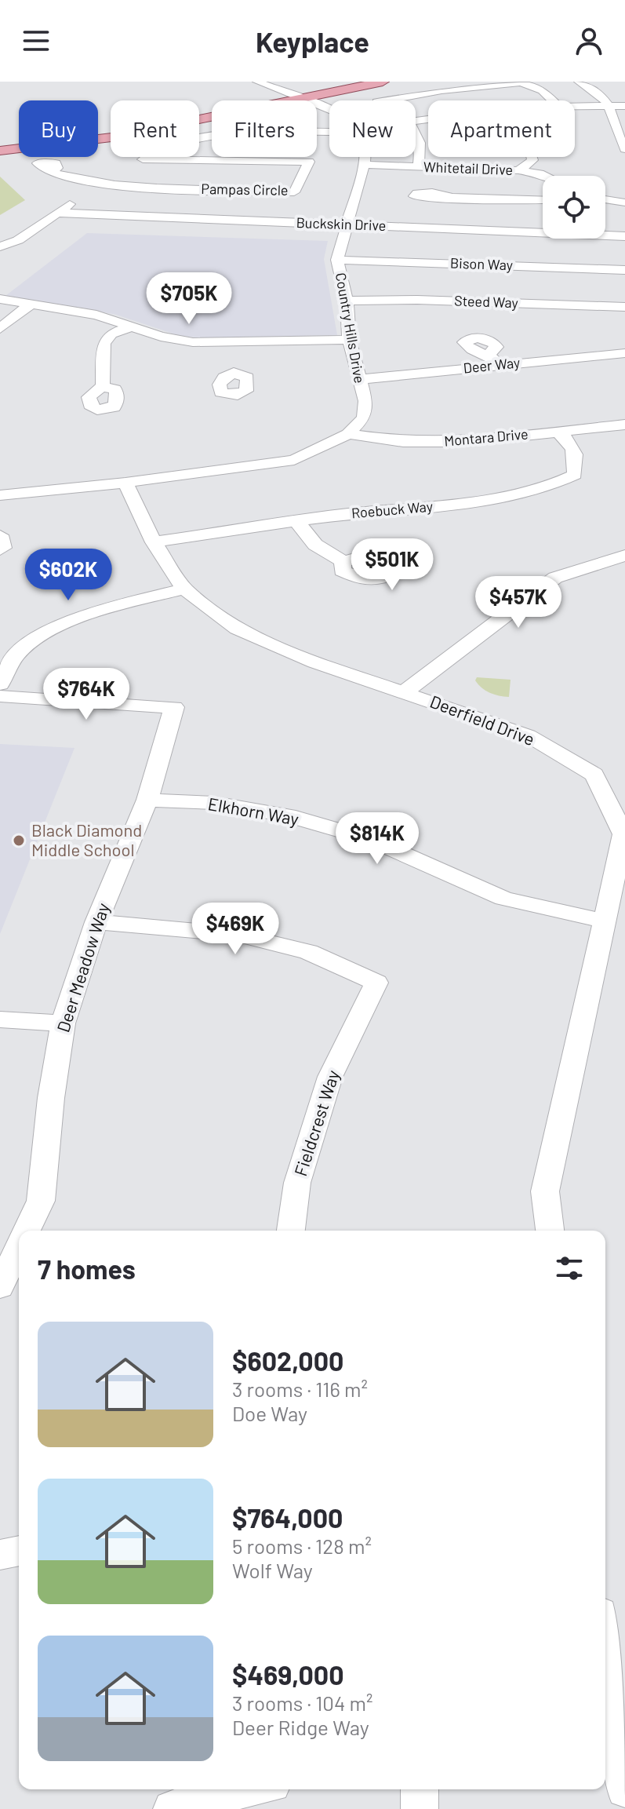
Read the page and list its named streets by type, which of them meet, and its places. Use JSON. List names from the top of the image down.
{
  "streets": {
    "street": [
      "Whitetail Drive",
      "Pampas Circle",
      "Buckskin Drive",
      "Bison Way",
      "Steed Way",
      "Country Hills Drive",
      "Deer Way",
      "Montara Drive",
      "Roebuck Way",
      "Deerfield Drive",
      "Elkhorn Way",
      "Deer Meadow Way",
      "Fieldcrest Way"
    ]
  },
  "crossings": [
    ["Whitetail Drive", "Country Hills Drive"],
    ["Buckskin Drive", "Country Hills Drive"],
    ["Bison Way", "Country Hills Drive"],
    ["Steed Way", "Country Hills Drive"],
    ["Country Hills Drive", "Deer Way"],
    ["Country Hills Drive", "Montara Drive"],
    ["Montara Drive", "Roebuck Way"],
    ["Roebuck Way", "Deerfield Drive"],
    ["Deerfield Drive", "Elkhorn Way"],
    ["Elkhorn Way", "Deer Meadow Way"],
    ["Deer Meadow Way", "Fieldcrest Way"]
  ],
  "places": ["Black Diamond Middle School"],
  "page": {
    "header": "Keyplace",
    "chip": [
      "Buy",
      "Rent",
      "Filters",
      "New",
      "Apartment"
    ],
    "price": [
      "$705K",
      "$501K",
      "$602K",
      "$457K",
      "$764K",
      "$814K",
      "$469K"
    ],
    "heading": "7 homes",
    "list": [
      {
        "name": "$602,000",
        "note": "3 rooms · 116 m² · Doe Way"
      },
      {
        "name": "$764,000",
        "note": "5 rooms · 128 m² · Wolf Way"
      },
      {
        "name": "$469,000",
        "note": "3 rooms · 104 m² · Deer Ridge Way"
      }
    ]
  }
}
